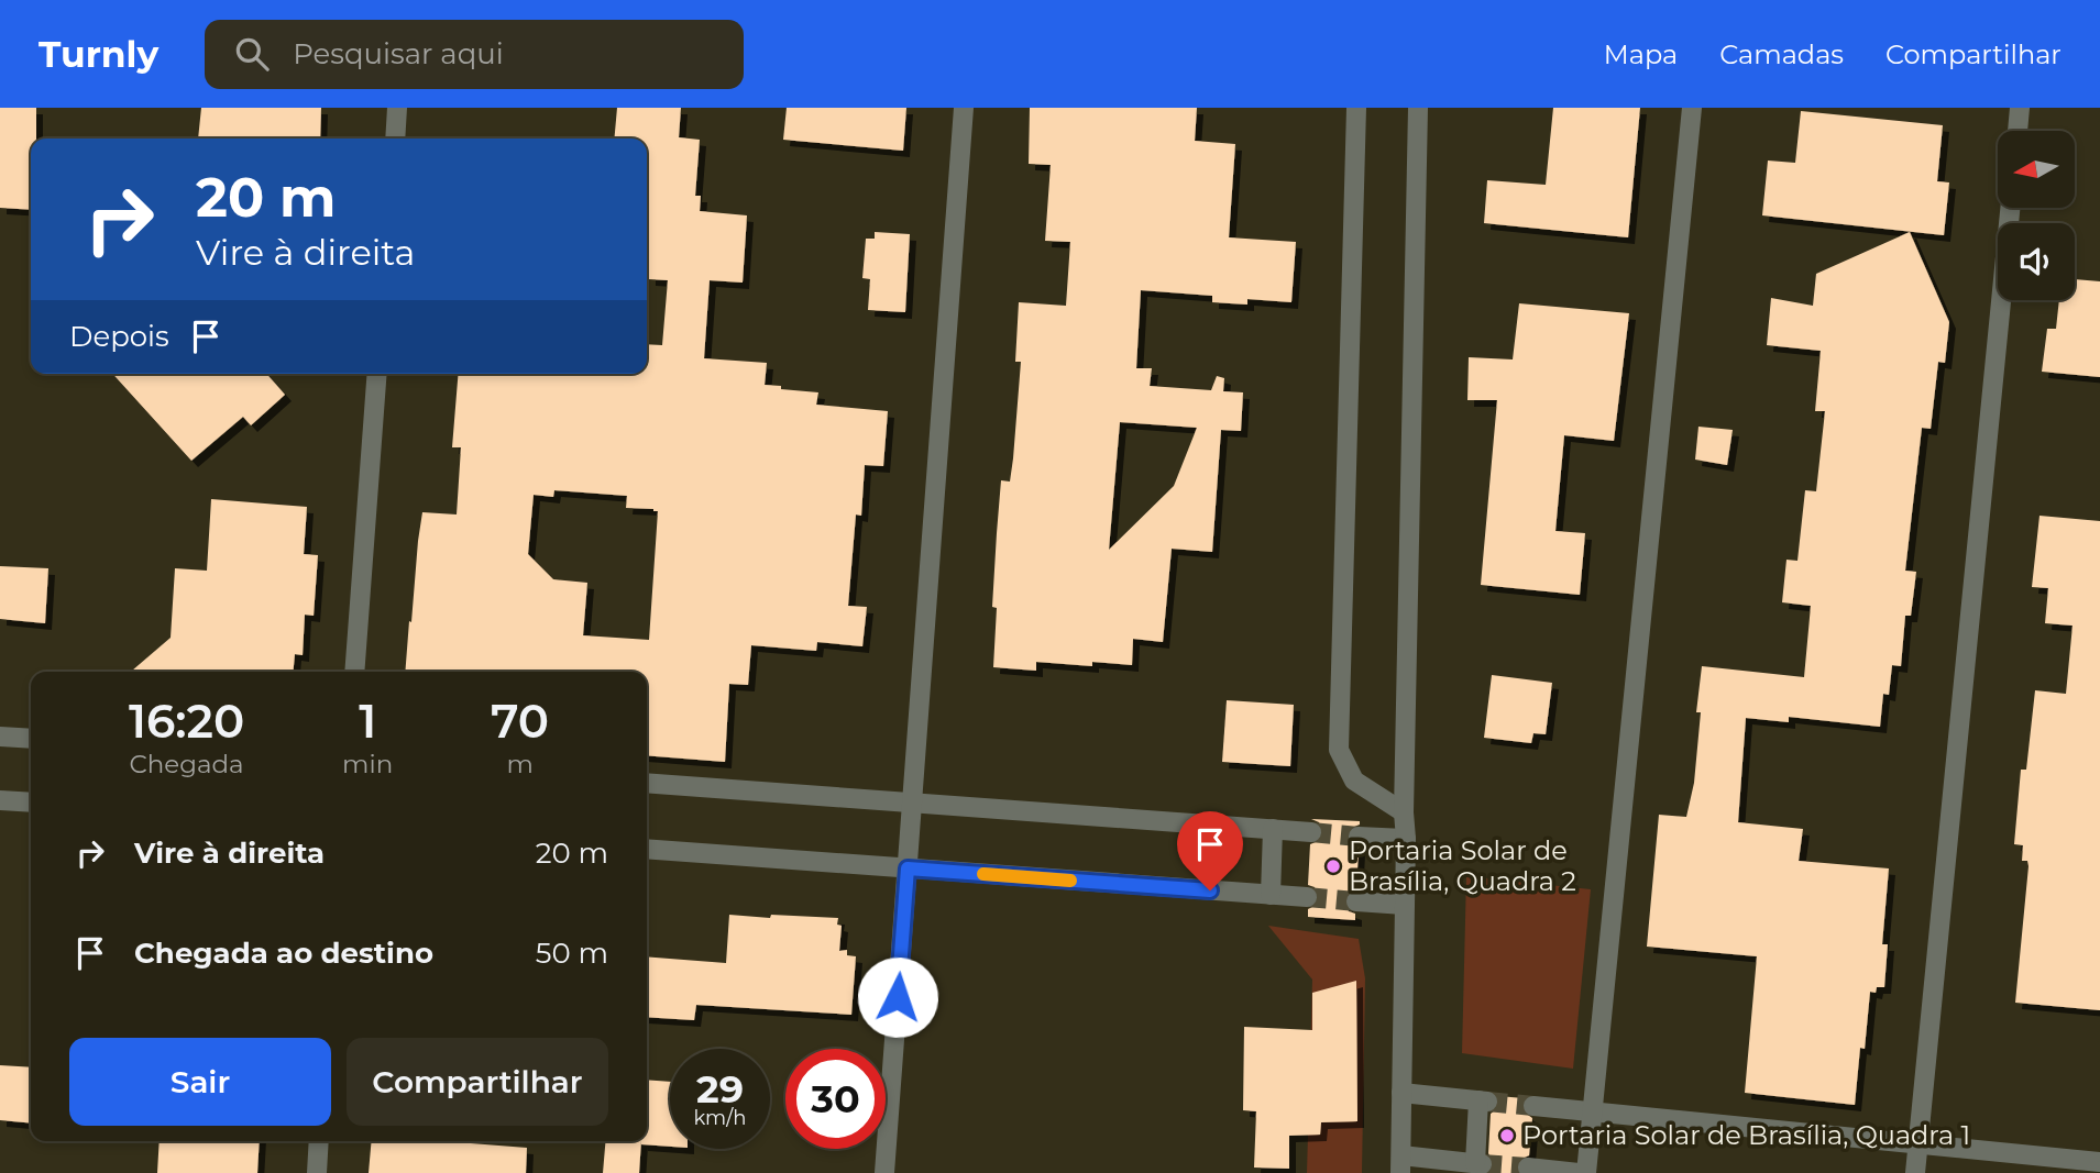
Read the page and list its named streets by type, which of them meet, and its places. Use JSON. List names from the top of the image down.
{
  "places": ["Portaria Solar de Brasília, Quadra 2", "Portaria Solar de Brasília, Quadra 1"],
  "north": "left",
  "page": {
    "header": "Turnly",
    "search": "Pesquisar aqui",
    "nav": ["Mapa", "Camadas", "Compartilhar"],
    "turn": ["20 m", "Vire à direita"],
    "then": "Depois",
    "eta": [
      "16:20",
      "Chegada",
      "1",
      "min",
      "70",
      "m"
    ],
    "list": [
      {
        "name": "Vire à direita",
        "value": "20 m"
      },
      {
        "name": "Chegada ao destino",
        "value": "50 m"
      }
    ],
    "buttons": ["Sair", "Compartilhar"],
    "speed": "29 km/h",
    "limit": "30"
  }
}
